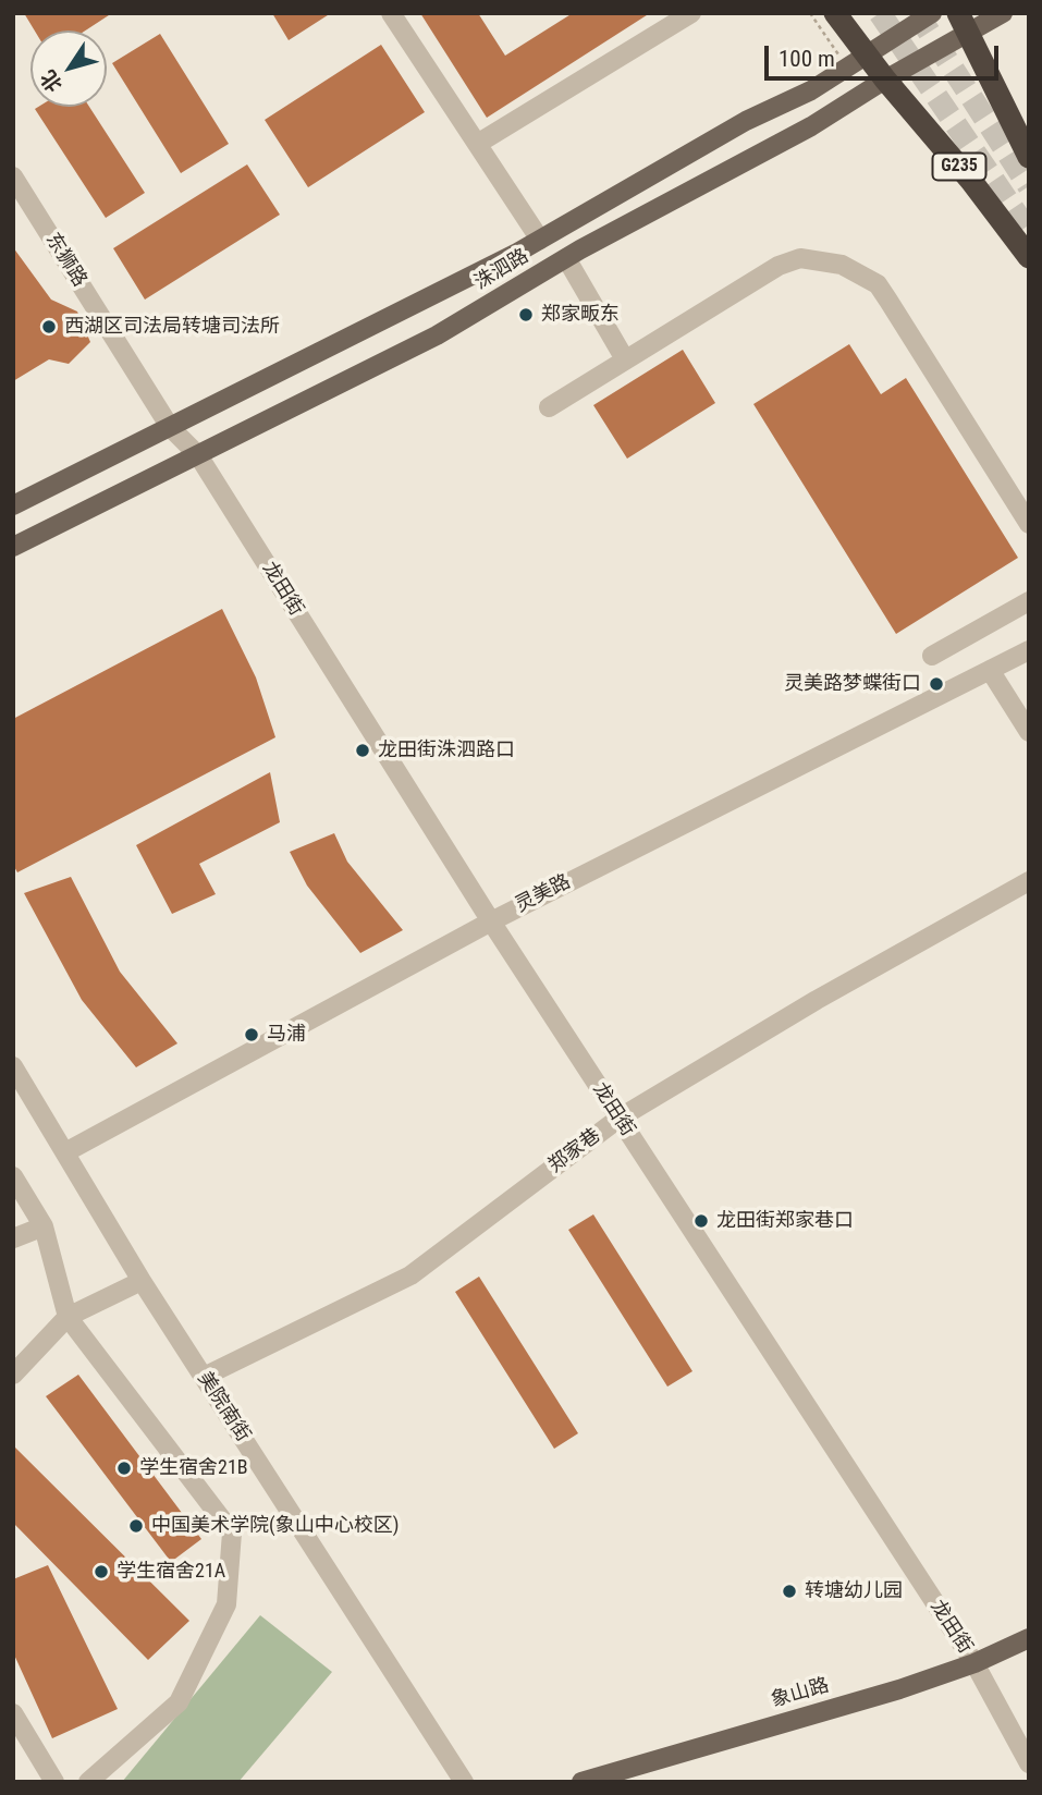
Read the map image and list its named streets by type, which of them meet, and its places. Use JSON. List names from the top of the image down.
{
  "streets": {
    "highway": ["G235"],
    "main road": ["洙泗路", "象山路"],
    "street": [
      "东狮路",
      "龙田街",
      "灵美路",
      "郑家巷",
      "美院南街"
    ]
  },
  "crossings": [
    ["G235", "洙泗路"],
    ["东狮路", "洙泗路"],
    ["东狮路", "龙田街"],
    ["洙泗路", "龙田街"],
    ["龙田街", "灵美路"],
    ["龙田街", "郑家巷"],
    ["龙田街", "象山路"],
    ["灵美路", "美院南街"],
    ["郑家巷", "美院南街"]
  ],
  "places": [
    "郑家畈东",
    "西湖区司法局转塘司法所",
    "灵美路梦蝶街口",
    "龙田街洙泗路口",
    "马浦",
    "龙田街郑家巷口",
    "学生宿舍21B",
    "中国美术学院(象山中心校区)",
    "学生宿舍21A",
    "转塘幼儿园"
  ],
  "scale_bar": "100 m",
  "north": "bottom left"
}
